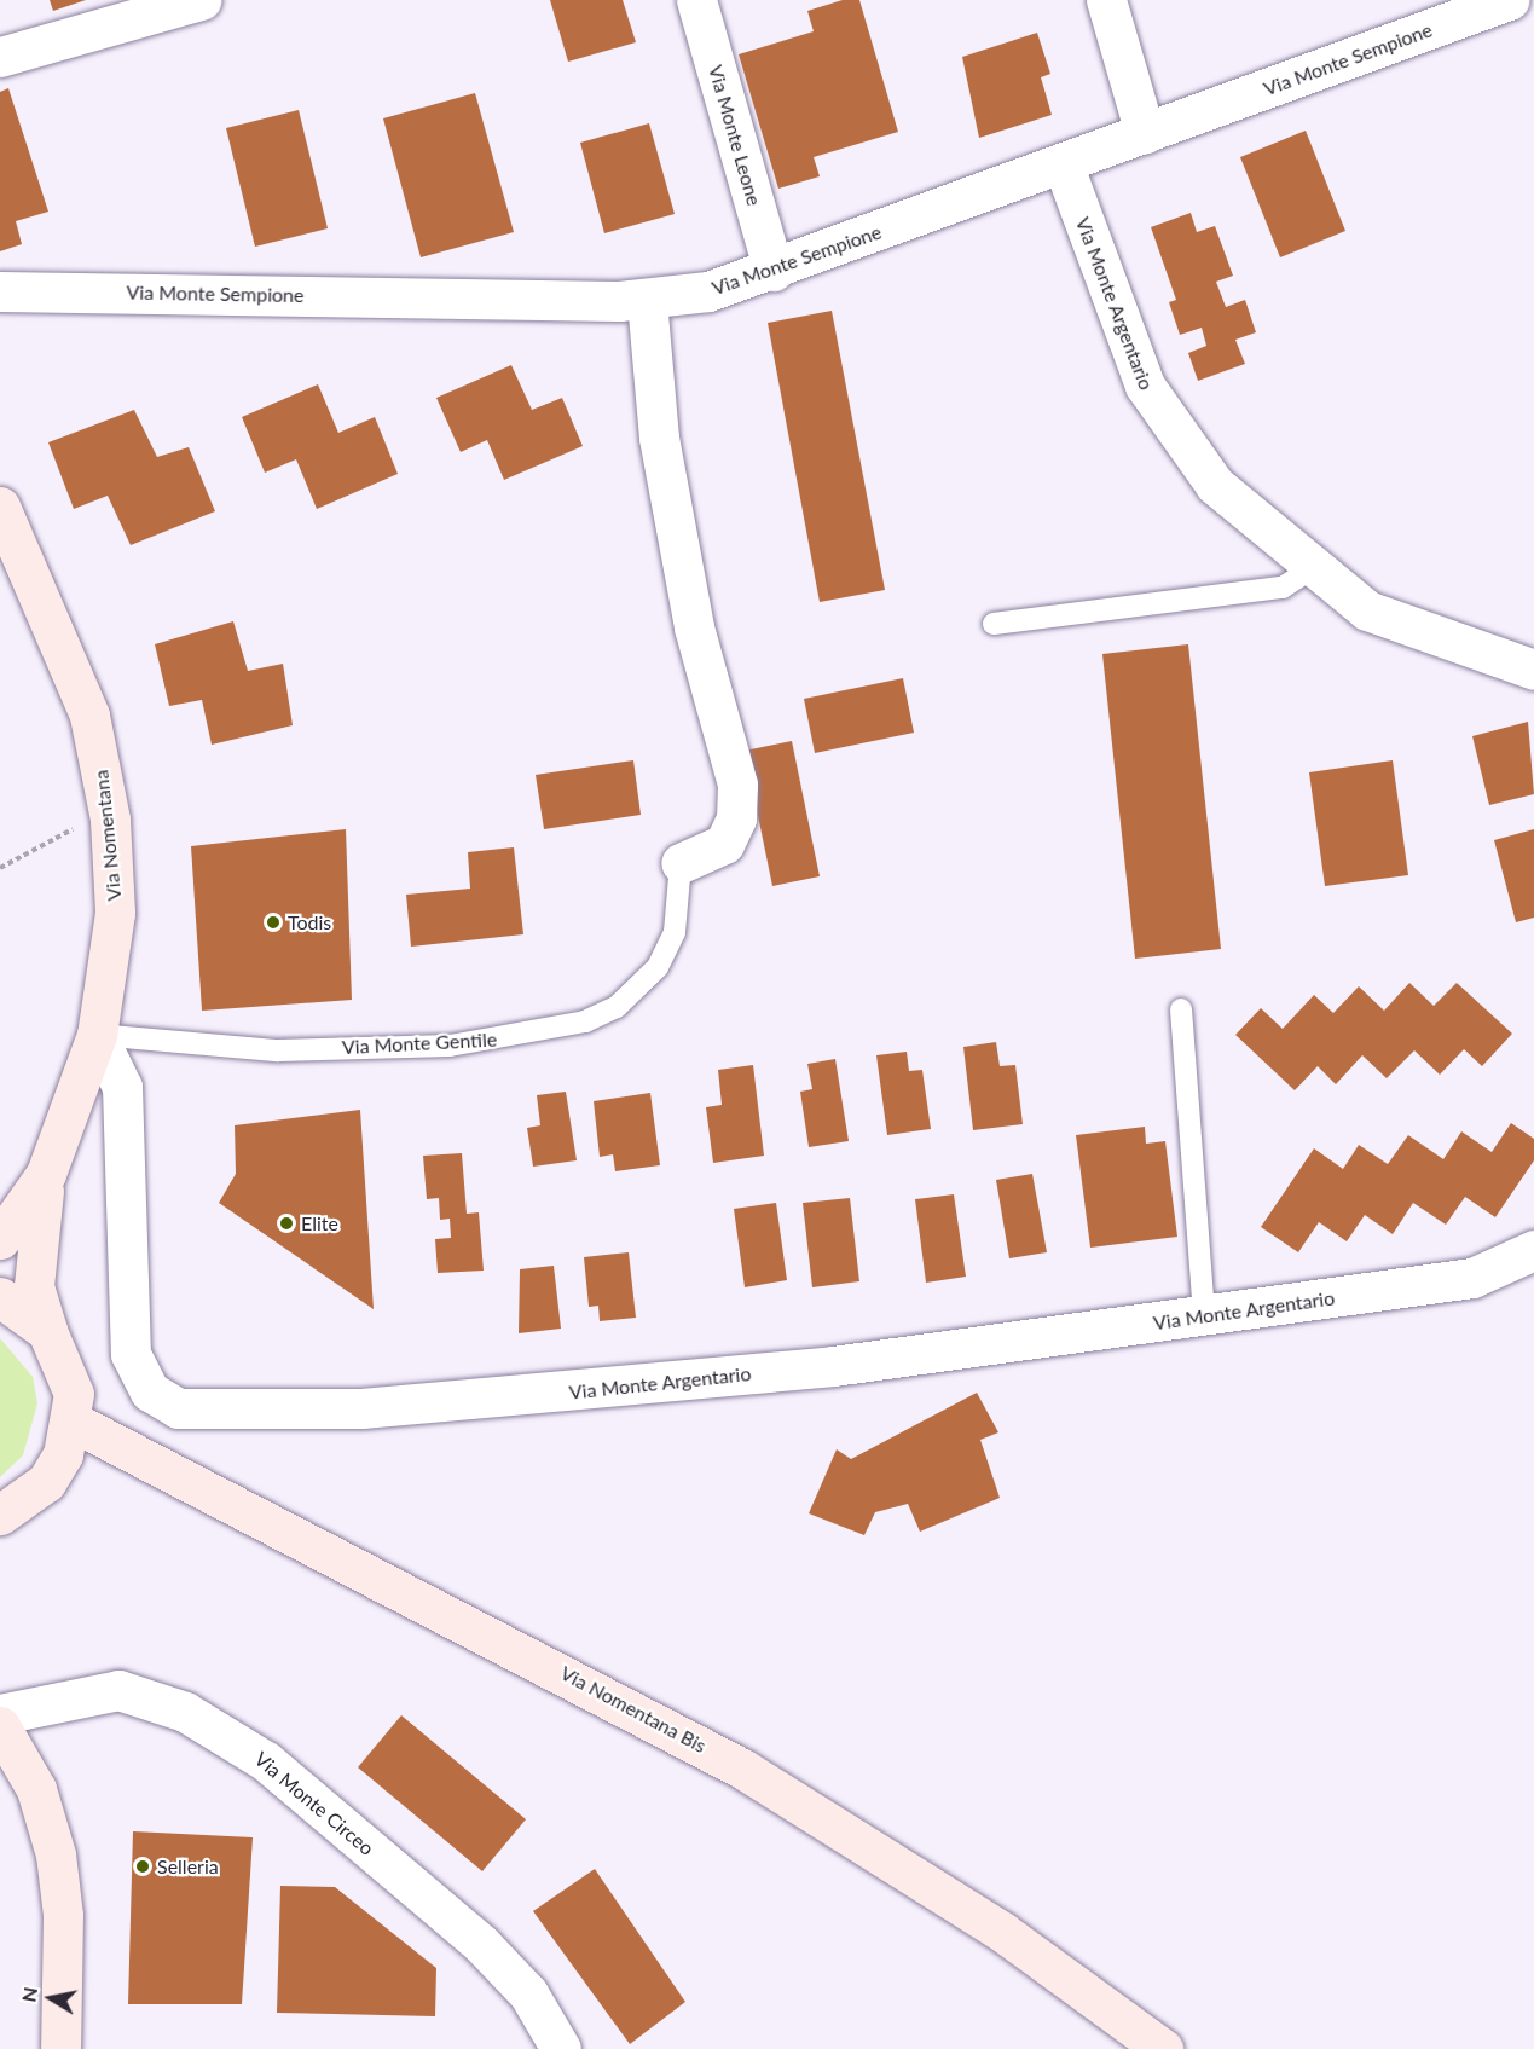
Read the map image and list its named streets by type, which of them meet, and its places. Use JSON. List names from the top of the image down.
{
  "streets": {
    "main road": ["Via Nomentana", "Via Nomentana Bis"],
    "street": [
      "Via Monte Sempione",
      "Via Monte Leone",
      "Via Monte Argentario",
      "Via Monte Circeo"
    ],
    "lane": ["Via Monte Gentile"]
  },
  "crossings": [
    ["Via Monte Sempione", "Via Monte Leone"],
    ["Via Monte Sempione", "Via Monte Argentario"],
    ["Via Monte Argentario", "Via Nomentana"],
    ["Via Monte Argentario", "Via Monte Gentile"],
    ["Via Nomentana", "Via Monte Gentile"]
  ],
  "places": ["Todis", "Elite", "Selleria"],
  "north": "left"
}
